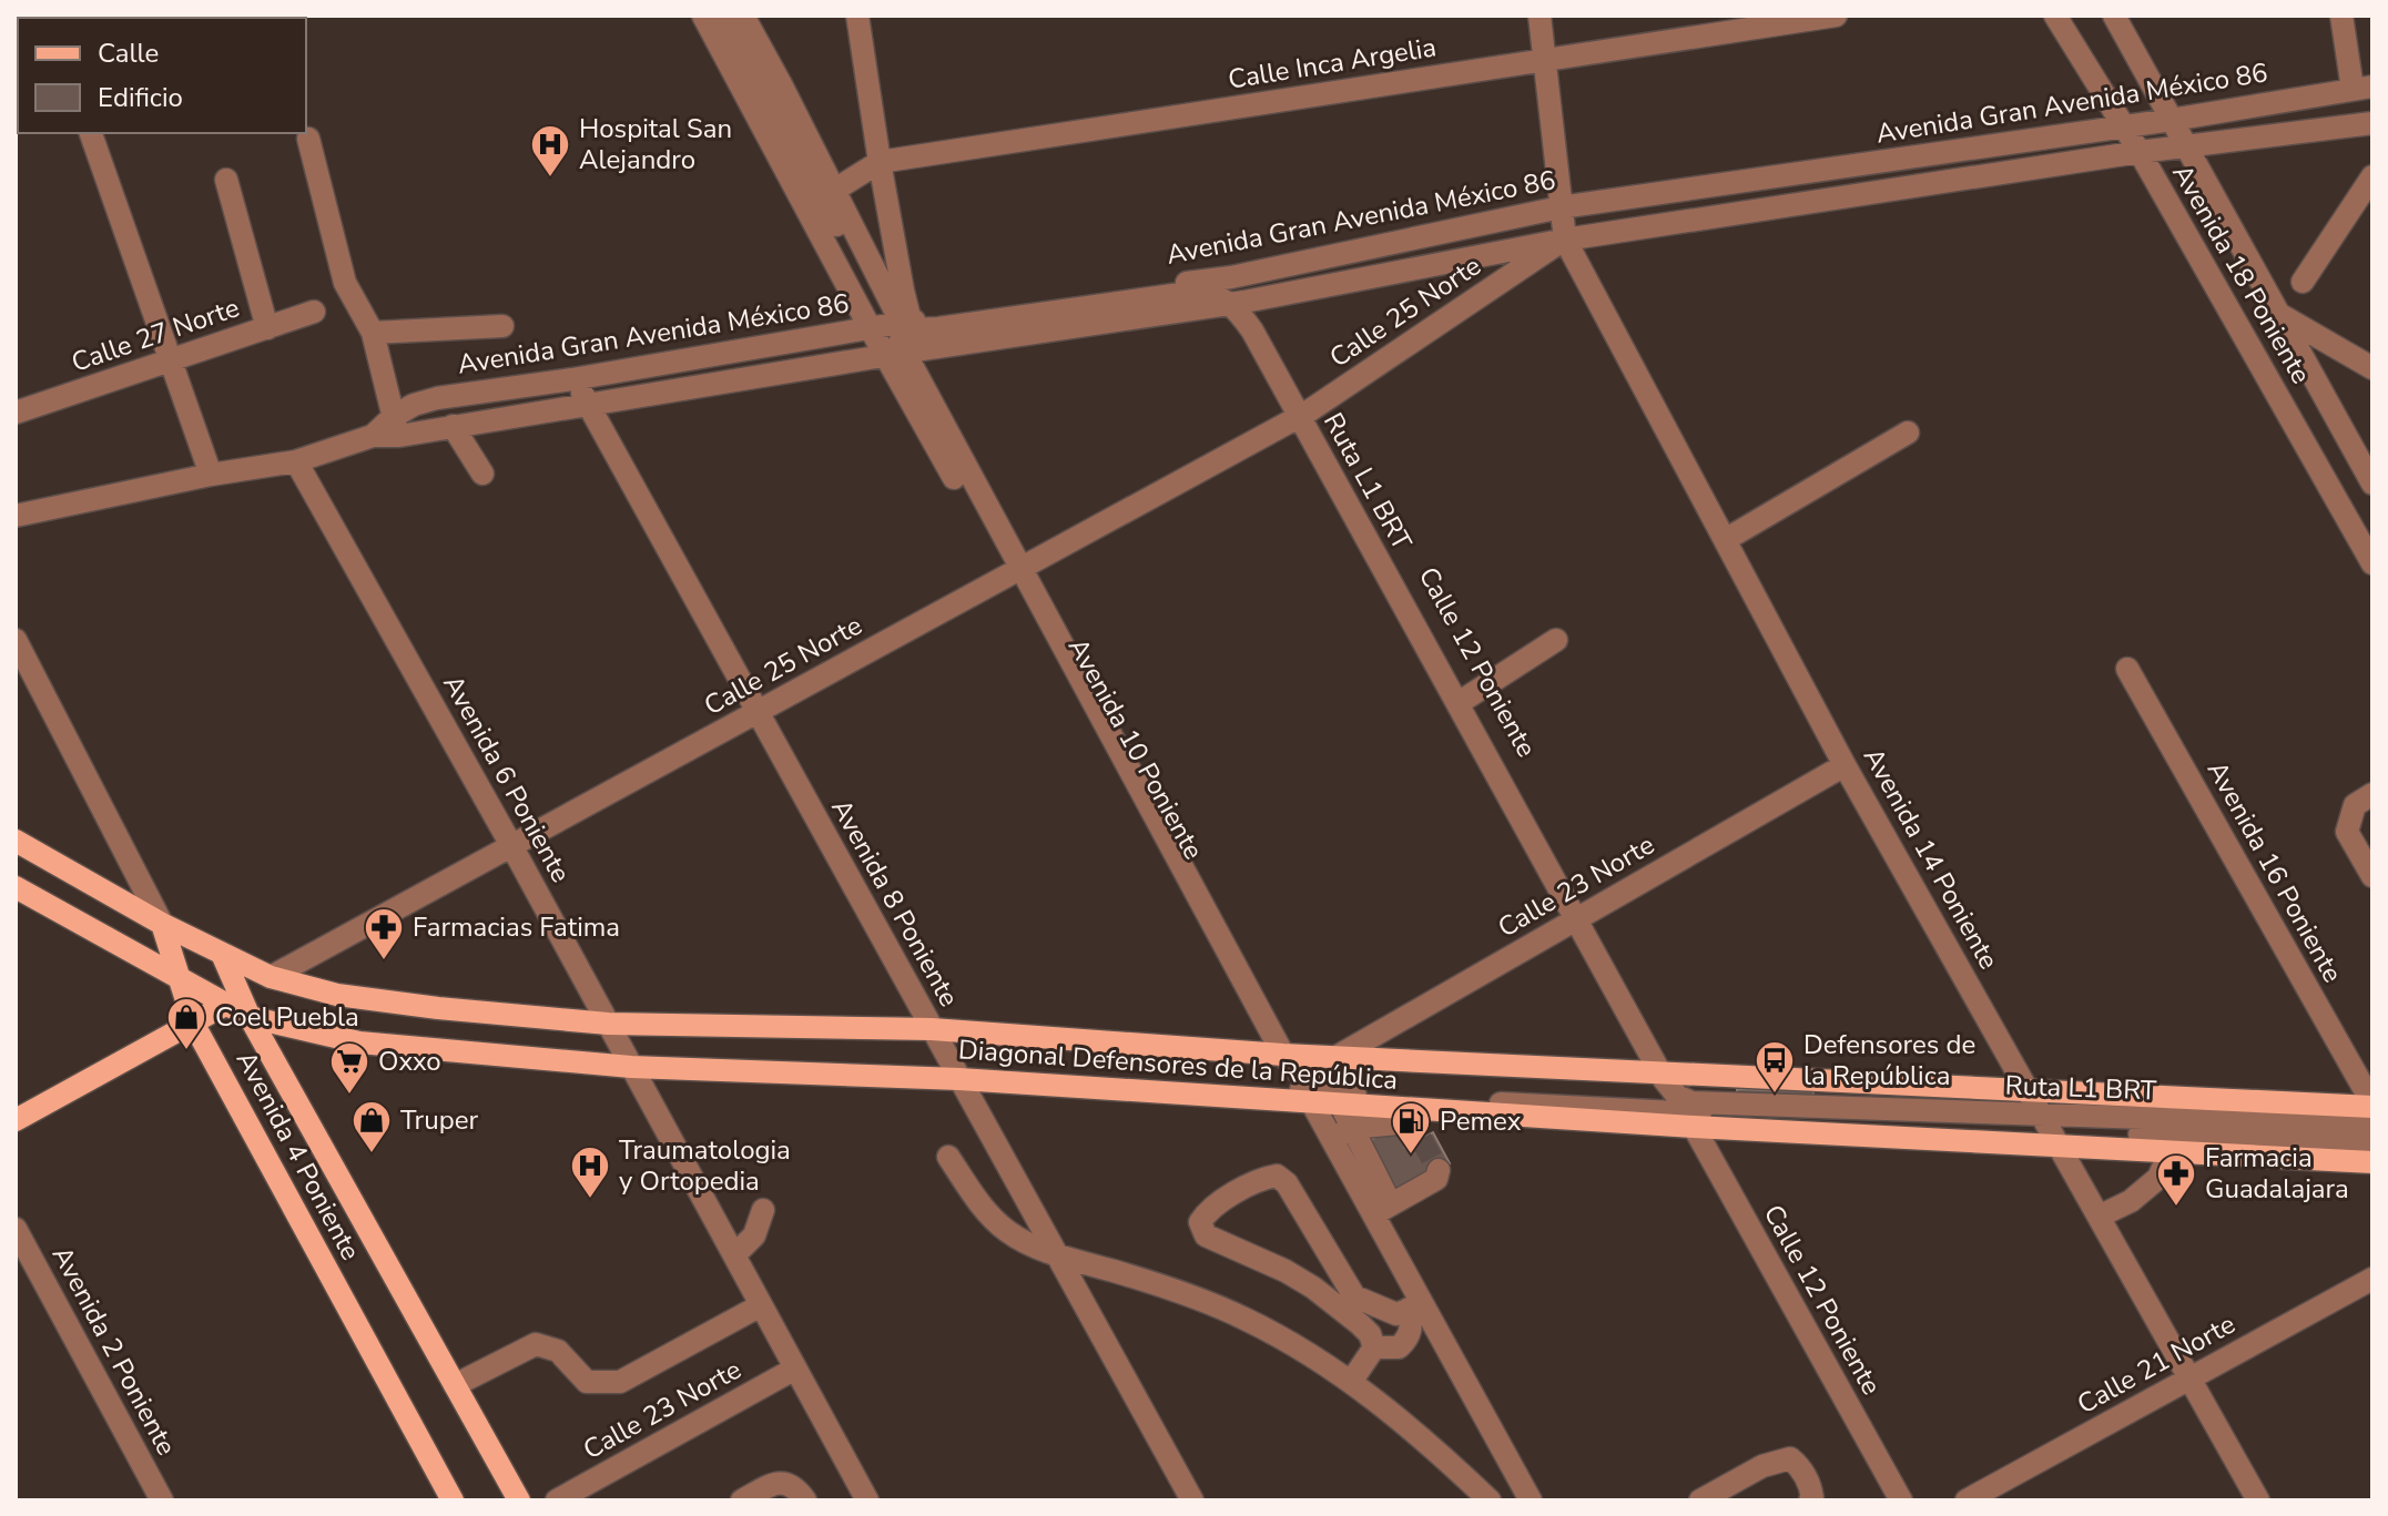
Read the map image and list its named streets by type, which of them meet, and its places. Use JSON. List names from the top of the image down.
{
  "streets": {
    "main road": ["Calle 25 Norte", "Diagonal Defensores de la República", "Avenida 4 Poniente"],
    "street": [
      "Calle Inca Argelia",
      "Avenida Gran Avenida México 86",
      "Avenida 18 Poniente",
      "Calle 27 Norte",
      "Ruta L1 BRT",
      "Calle 12 Poniente",
      "Avenida 10 Poniente",
      "Avenida 6 Poniente",
      "Avenida 14 Poniente",
      "Avenida 16 Poniente",
      "Calle 23 Norte",
      "Avenida 8 Poniente",
      "Avenida 2 Poniente",
      "Calle 21 Norte"
    ]
  },
  "crossings": [
    ["Calle Inca Argelia", "Avenida 10 Poniente"],
    ["Avenida Gran Avenida México 86", "Avenida 18 Poniente"],
    ["Avenida Gran Avenida México 86", "Avenida 10 Poniente"],
    ["Avenida Gran Avenida México 86", "Avenida 6 Poniente"],
    ["Avenida Gran Avenida México 86", "Avenida 8 Poniente"],
    ["Calle 25 Norte", "Ruta L1 BRT"],
    ["Calle 25 Norte", "Calle 12 Poniente"],
    ["Calle 25 Norte", "Avenida 10 Poniente"],
    ["Calle 25 Norte", "Avenida 6 Poniente"],
    ["Calle 25 Norte", "Avenida 14 Poniente"],
    ["Calle 25 Norte", "Avenida 8 Poniente"],
    ["Calle 25 Norte", "Diagonal Defensores de la República"],
    ["Calle 25 Norte", "Avenida 4 Poniente"],
    ["Ruta L1 BRT", "Calle 12 Poniente"],
    ["Ruta L1 BRT", "Avenida 10 Poniente"],
    ["Ruta L1 BRT", "Avenida 14 Poniente"],
    ["Ruta L1 BRT", "Calle 23 Norte"],
    ["Ruta L1 BRT", "Diagonal Defensores de la República"],
    ["Calle 12 Poniente", "Calle 23 Norte"],
    ["Calle 12 Poniente", "Diagonal Defensores de la República"],
    ["Avenida 10 Poniente", "Diagonal Defensores de la República"],
    ["Avenida 6 Poniente", "Calle 23 Norte"],
    ["Avenida 6 Poniente", "Diagonal Defensores de la República"],
    ["Avenida 14 Poniente", "Calle 23 Norte"],
    ["Avenida 14 Poniente", "Diagonal Defensores de la República"],
    ["Avenida 14 Poniente", "Calle 21 Norte"],
    ["Avenida 16 Poniente", "Diagonal Defensores de la República"],
    ["Calle 23 Norte", "Diagonal Defensores de la República"],
    ["Avenida 8 Poniente", "Diagonal Defensores de la República"],
    ["Diagonal Defensores de la República", "Avenida 4 Poniente"]
  ],
  "places": {
    "hospital": ["Hospital San Alejandro", "Traumatologia y Ortopedia"],
    "pharmacy": ["Farmacias Fatima", "Farmacia Guadalajara"],
    "shop": ["Coel Puebla", "Truper"],
    "bus stop": ["Defensores de la República"],
    "supermarket": ["Oxxo"],
    "fuel station": ["Pemex"]
  },
  "legend": ["Calle", "Edificio"]
}
